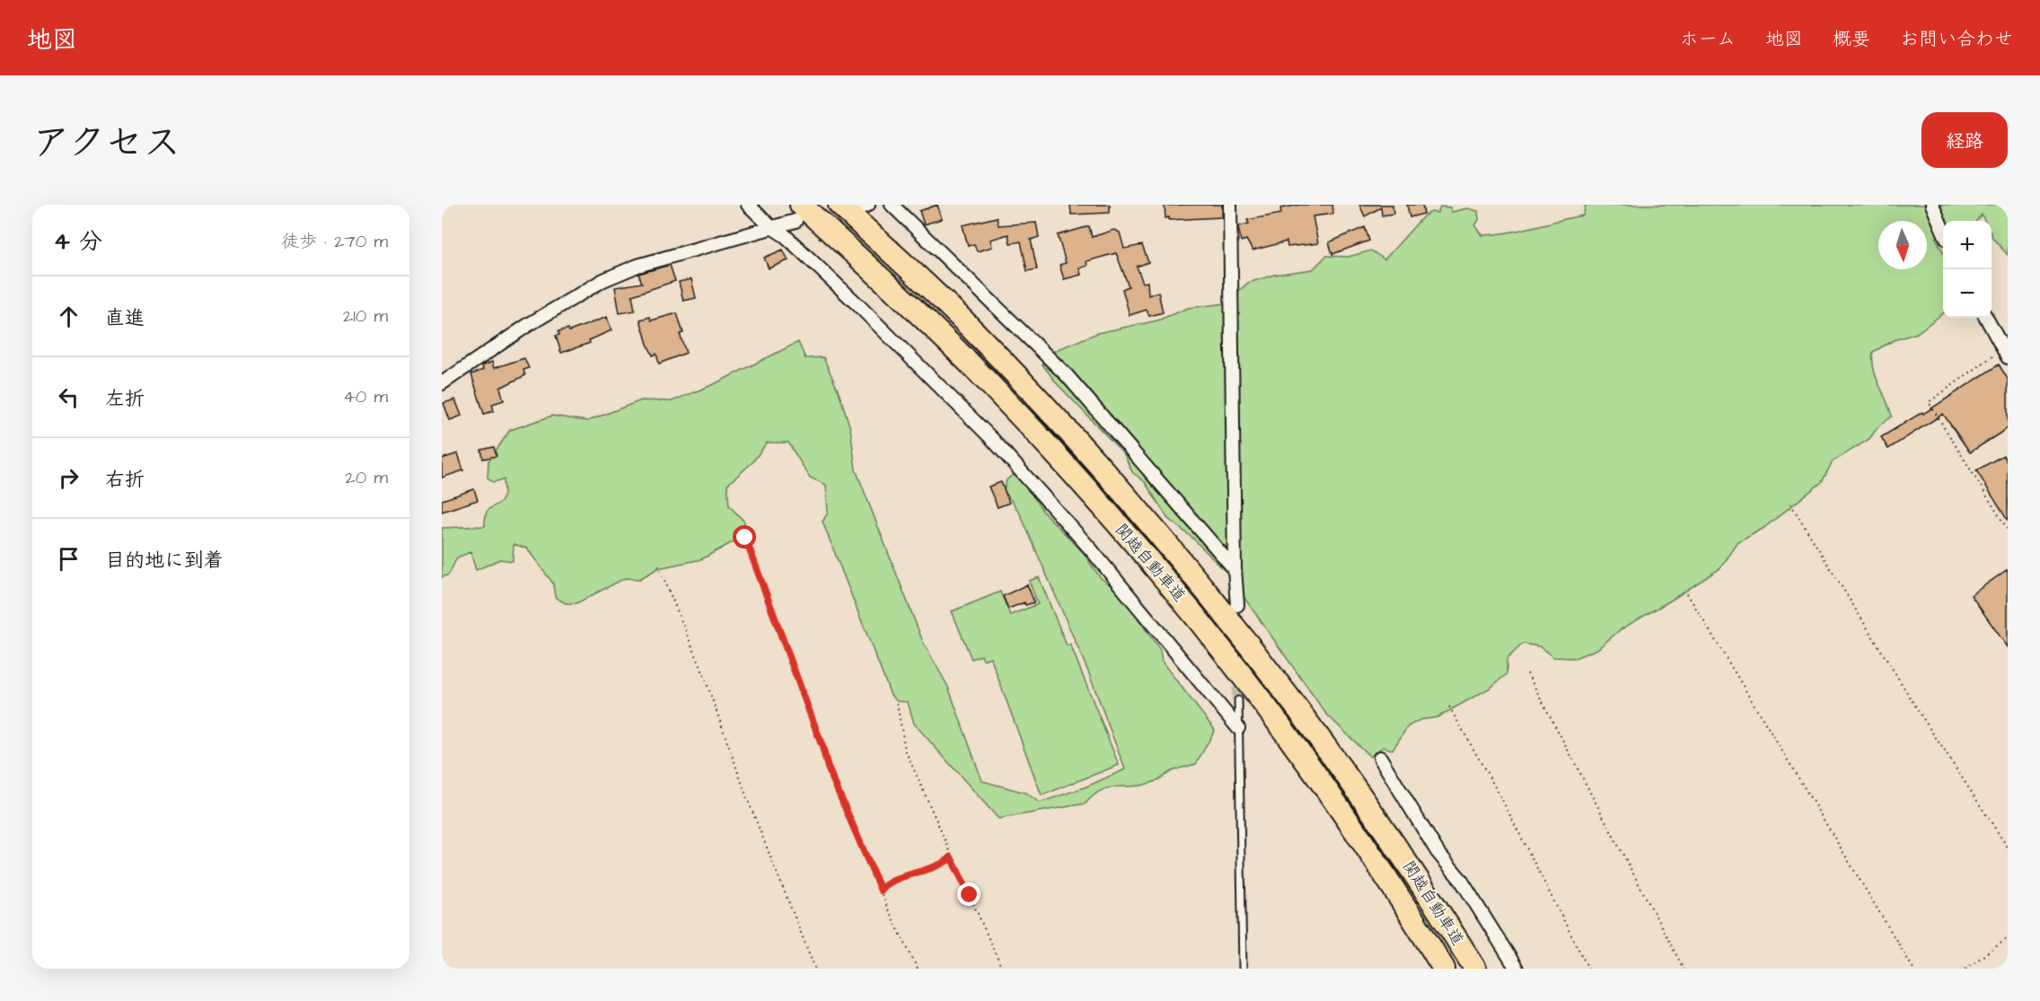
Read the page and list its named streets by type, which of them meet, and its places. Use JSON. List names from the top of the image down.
{
  "streets": {
    "highway": ["関越自動車道"]
  },
  "north": "bottom",
  "page": {
    "header": "地図",
    "nav": [
      "ホーム",
      "地図",
      "概要",
      "お問い合わせ"
    ],
    "title": "アクセス",
    "buttons": "経路",
    "heading": ["4 分", "徒歩 · 270 m"],
    "map_buttons": ["+", "−"],
    "list": [
      ["直進", "210 m"],
      ["左折", "40 m"],
      ["右折", "20 m"],
      "目的地に到着"
    ]
  }
}
